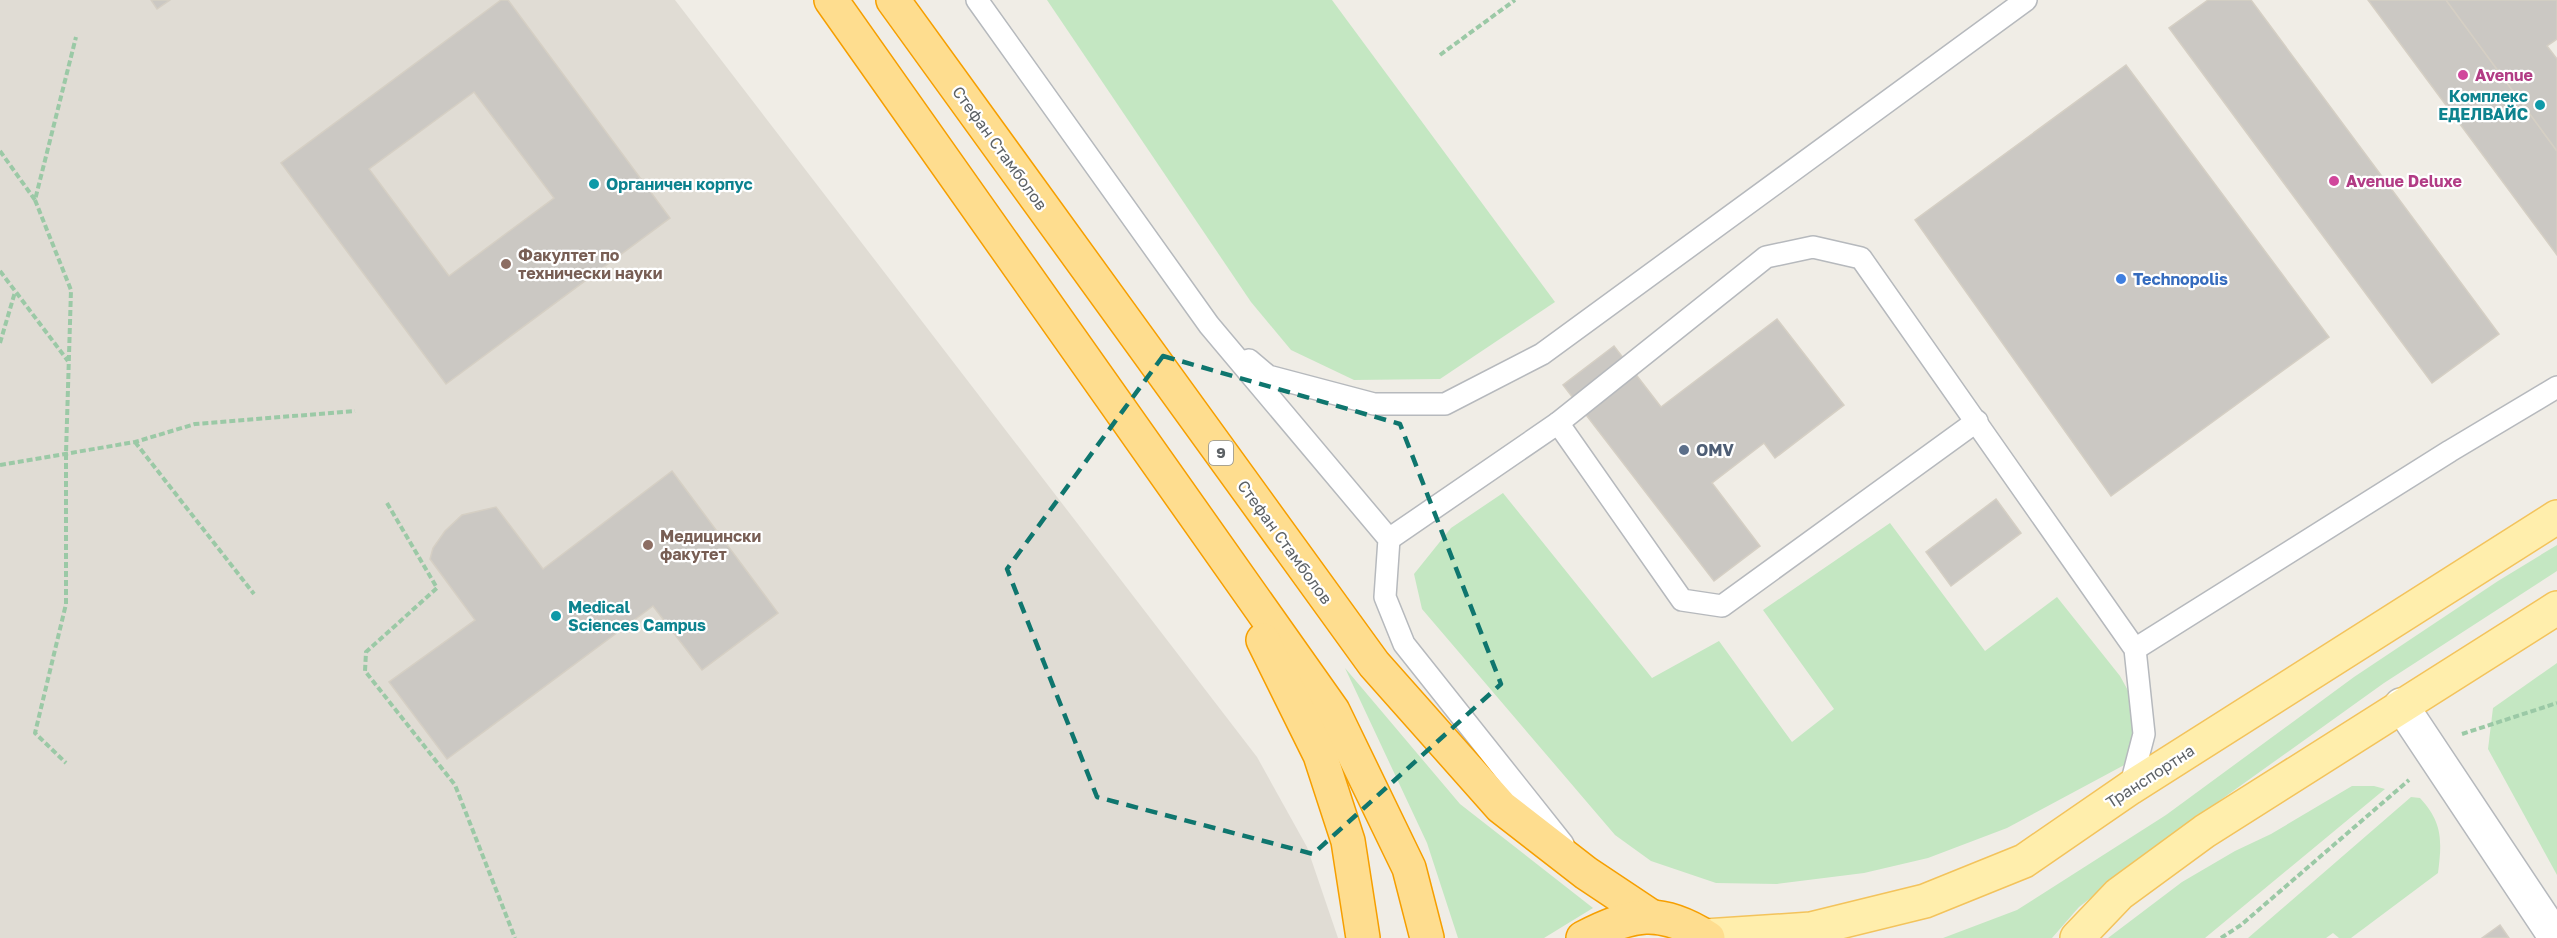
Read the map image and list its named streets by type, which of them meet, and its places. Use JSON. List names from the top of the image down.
{
  "streets": {
    "highway": ["Стефан Стамболов", "9"],
    "main road": ["Транспортна"]
  },
  "crossings": [
    ["Стефан Стамболов", "9"],
    ["9", "Транспортна"]
  ],
  "places": [
    "Avenue",
    "Комплекс ЕДЕЛВАЙС",
    "Avenue Deluxe",
    "Органичен корпус",
    "Факултет по технически науки",
    "Technopolis",
    "OMV",
    "Медицински факутет",
    "Medical Sciences Campus"
  ]
}
